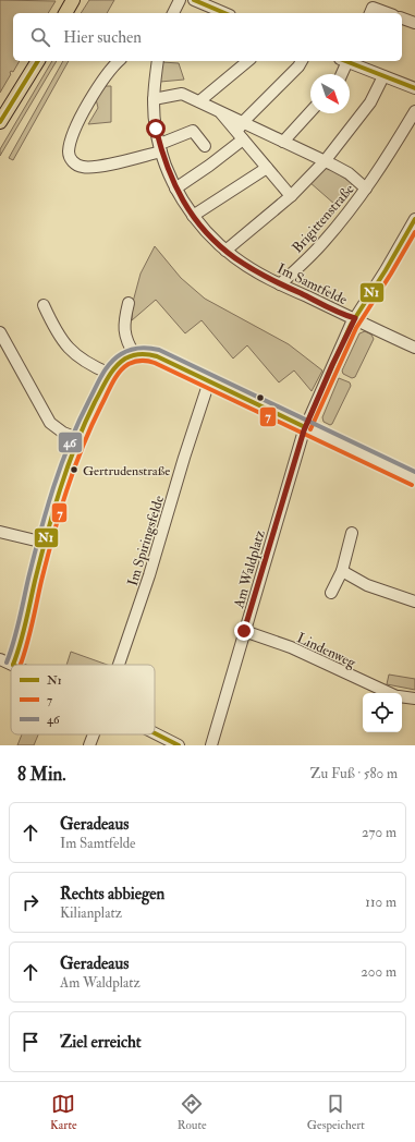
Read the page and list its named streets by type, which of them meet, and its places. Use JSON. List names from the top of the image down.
{
  "streets": {
    "street": [
      "Brigittenstraße",
      "Im Samtfelde",
      "Im Spiringsfelde",
      "Am Waldplatz",
      "Lindenweg"
    ]
  },
  "crossings": [
    ["Brigittenstraße", "Im Samtfelde"],
    ["Im Samtfelde", "Am Waldplatz"],
    ["Am Waldplatz", "Lindenweg"]
  ],
  "places": ["Gertrudenstraße"],
  "lines": ["transit line N1", "transit line 7", "transit line 46"],
  "legend": ["N1", "7", "46"],
  "north": "bottom right",
  "page": {
    "search": "Hier suchen",
    "heading": ["8 Min.", "Zu Fuß · 580 m"],
    "list": [
      ["Geradeaus", "Im Samtfelde", "270 m"],
      ["Rechts abbiegen", "Kilianplatz", "110 m"],
      ["Geradeaus", "Am Waldplatz", "200 m"],
      "Ziel erreicht"
    ],
    "nav": ["Karte", "Route", "Gespeichert"]
  }
}
